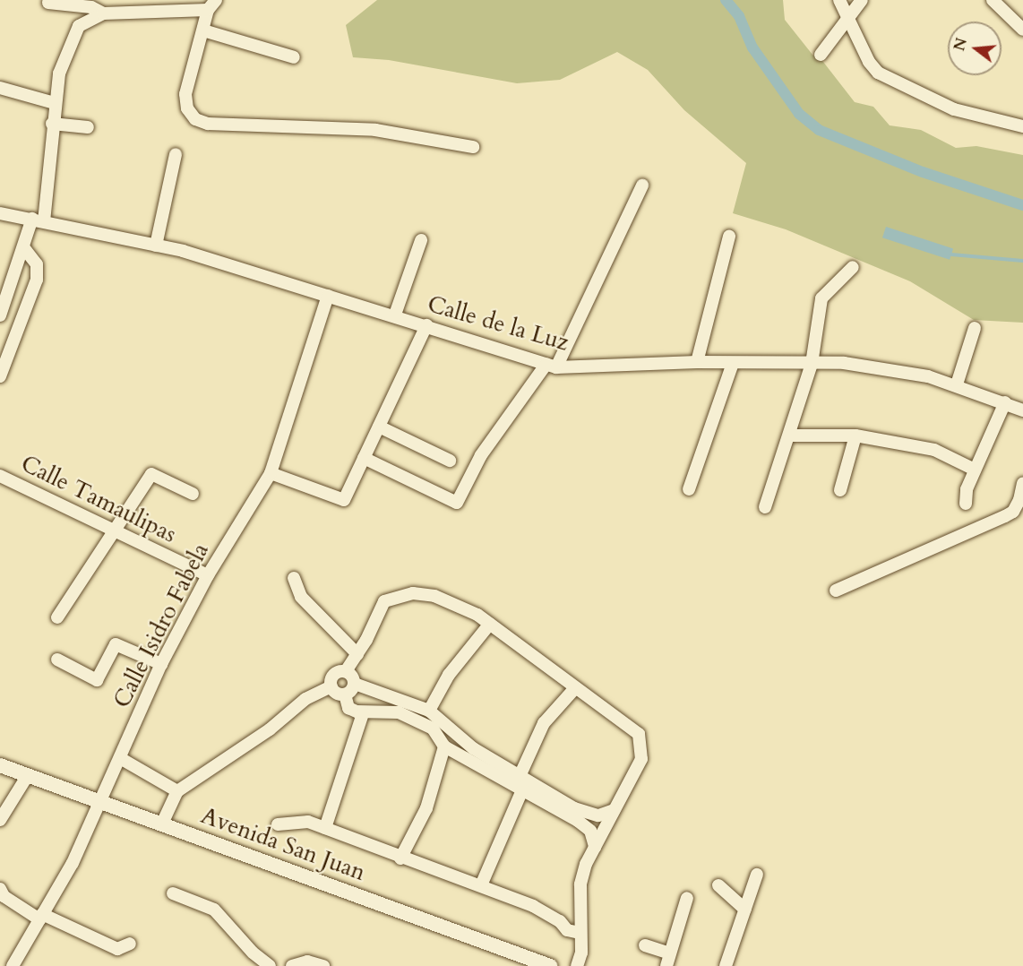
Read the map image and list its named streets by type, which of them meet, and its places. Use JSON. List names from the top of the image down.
{
  "streets": {
    "street": [
      "Calle de la Luz",
      "Calle Tamaulipas",
      "Calle Isidro Fabela",
      "Avenida San Juan"
    ]
  },
  "crossings": [
    ["Calle de la Luz", "Calle Isidro Fabela"],
    ["Calle Tamaulipas", "Calle Isidro Fabela"],
    ["Calle Isidro Fabela", "Avenida San Juan"]
  ],
  "north": "left"
}
